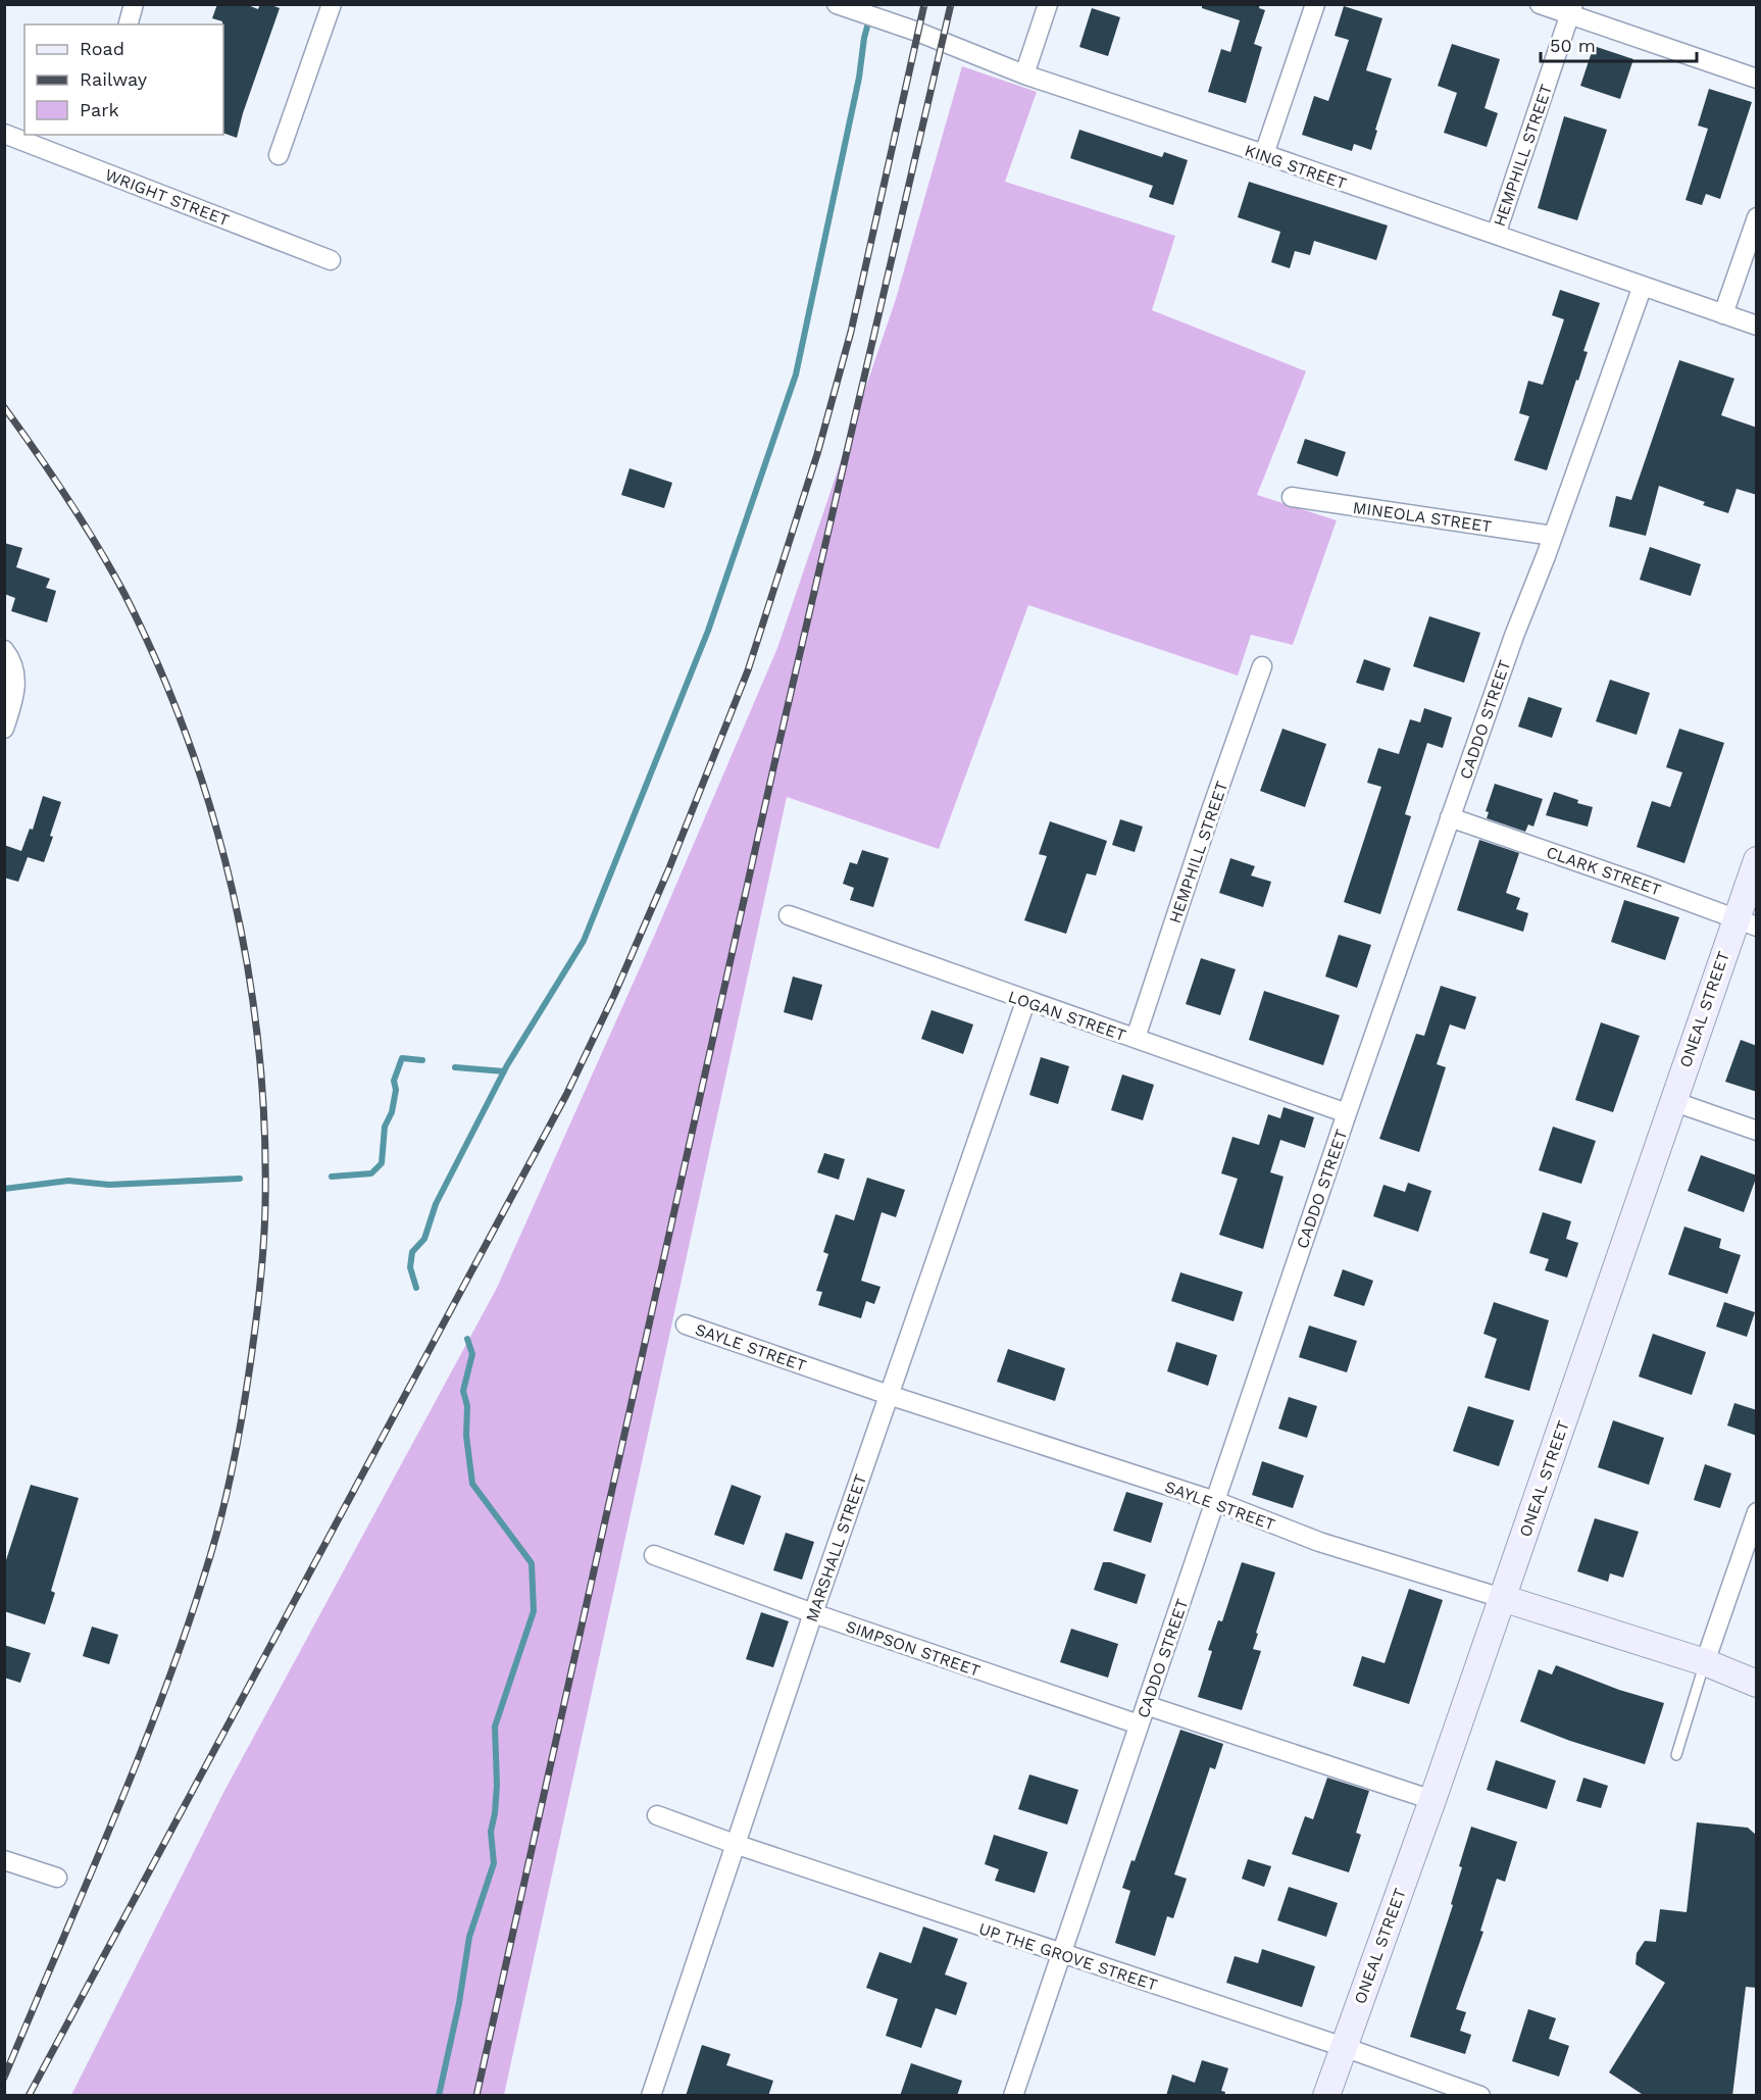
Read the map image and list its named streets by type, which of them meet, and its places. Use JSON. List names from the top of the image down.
{
  "streets": {
    "street": [
      "HEMPHILL STREET",
      "KING STREET",
      "WRIGHT STREET",
      "MINEOLA STREET",
      "CADDO STREET",
      "CLARK STREET",
      "ONEAL STREET",
      "LOGAN STREET",
      "SAYLE STREET",
      "MARSHALL STREET",
      "SIMPSON STREET",
      "UP THE GROVE STREET"
    ]
  },
  "crossings": [
    ["HEMPHILL STREET", "KING STREET"],
    ["HEMPHILL STREET", "LOGAN STREET"],
    ["KING STREET", "CADDO STREET"],
    ["MINEOLA STREET", "CADDO STREET"],
    ["CADDO STREET", "CLARK STREET"],
    ["CADDO STREET", "LOGAN STREET"],
    ["CADDO STREET", "SAYLE STREET"],
    ["CADDO STREET", "SIMPSON STREET"],
    ["CADDO STREET", "UP THE GROVE STREET"],
    ["CLARK STREET", "ONEAL STREET"],
    ["ONEAL STREET", "SAYLE STREET"],
    ["ONEAL STREET", "UP THE GROVE STREET"],
    ["LOGAN STREET", "MARSHALL STREET"],
    ["SAYLE STREET", "MARSHALL STREET"],
    ["MARSHALL STREET", "SIMPSON STREET"],
    ["MARSHALL STREET", "UP THE GROVE STREET"]
  ],
  "legend": ["Road", "Railway", "Park"],
  "scale_bar": "50 m"
}
